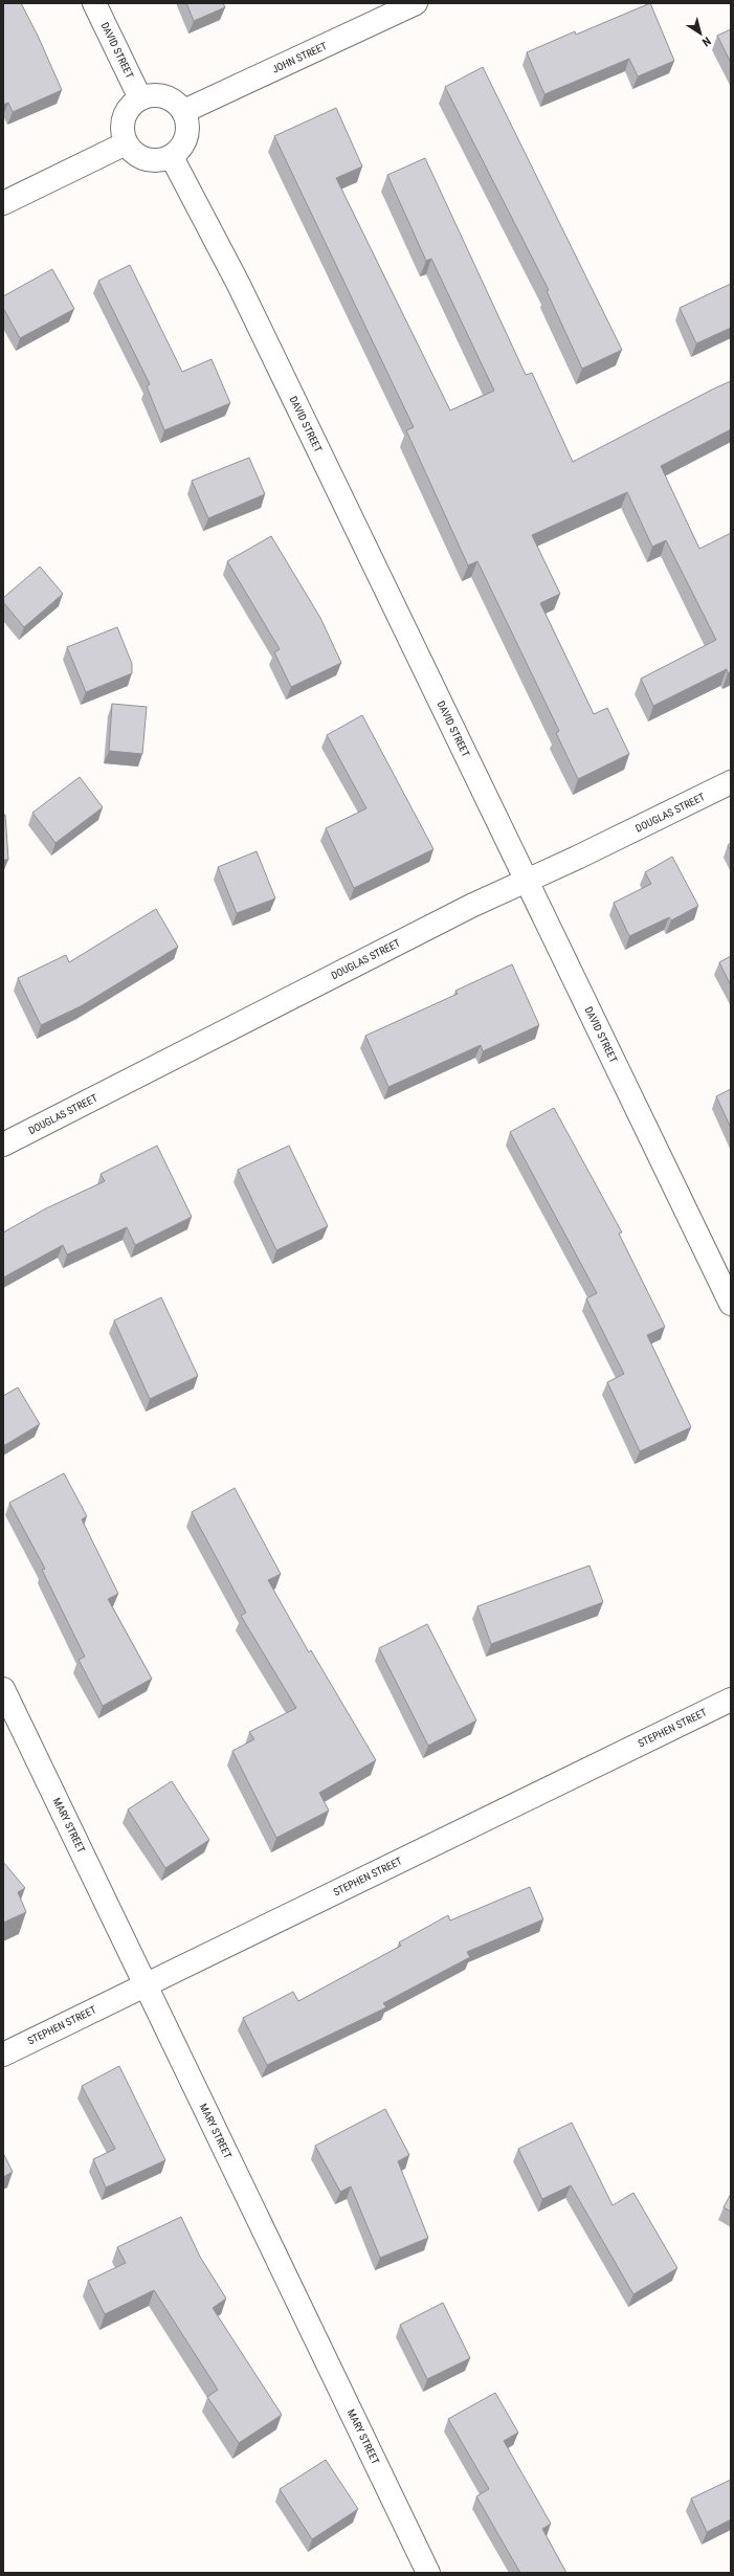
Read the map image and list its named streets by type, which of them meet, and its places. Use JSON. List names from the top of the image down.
{
  "streets": {
    "street": [
      "DAVID STREET",
      "JOHN STREET",
      "DOUGLAS STREET",
      "STEPHEN STREET",
      "MARY STREET"
    ]
  },
  "crossings": [
    ["DAVID STREET", "JOHN STREET"],
    ["DAVID STREET", "DOUGLAS STREET"],
    ["STEPHEN STREET", "MARY STREET"]
  ],
  "north": "bottom right"
}
